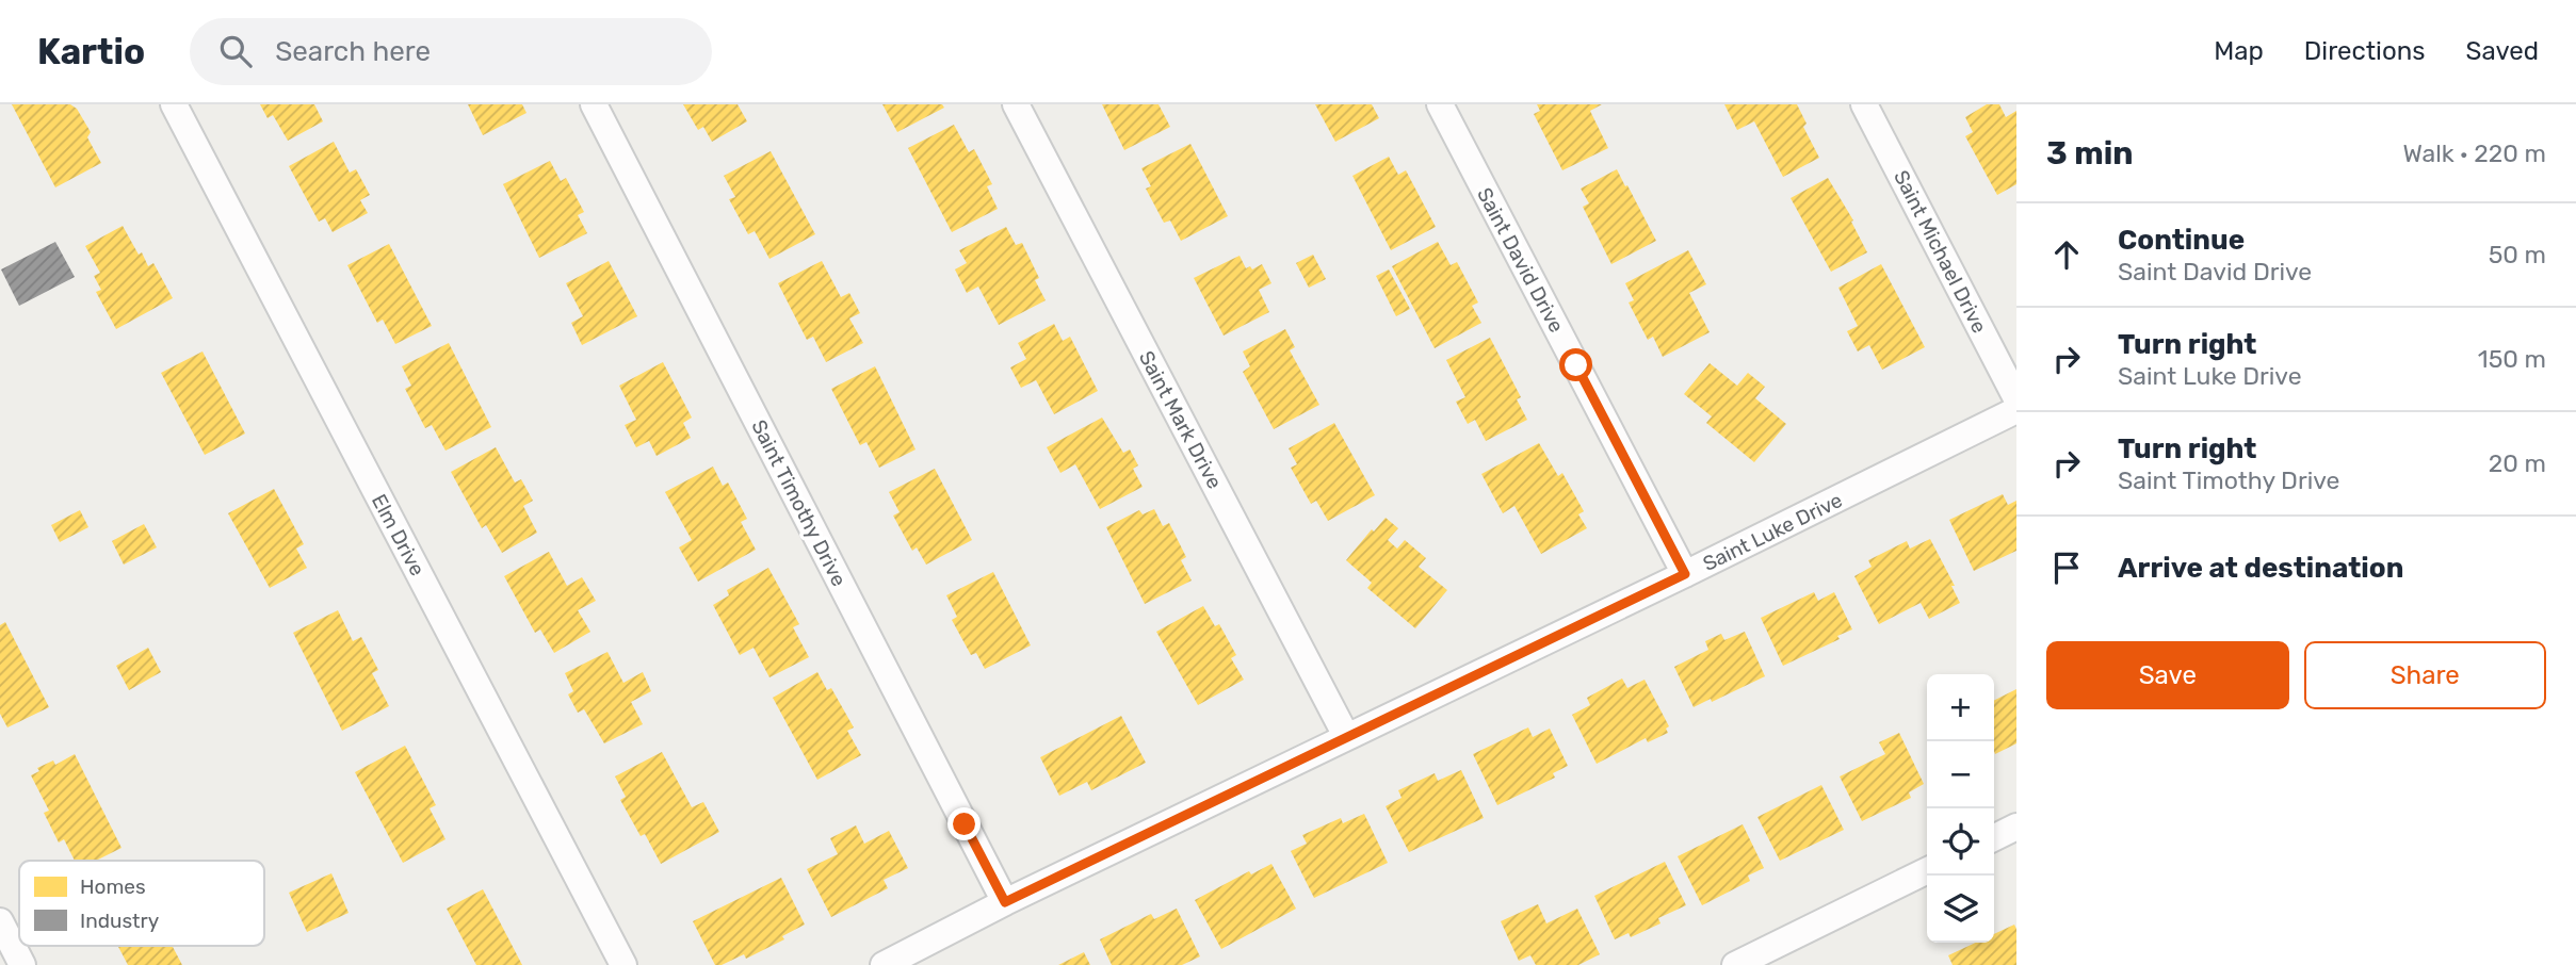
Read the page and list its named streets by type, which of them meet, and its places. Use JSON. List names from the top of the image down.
{
  "streets": {
    "street": [
      "Saint Michael Drive",
      "Saint David Drive",
      "Saint Mark Drive",
      "Saint Timothy Drive",
      "Saint Luke Drive",
      "Elm Drive"
    ]
  },
  "crossings": [
    ["Saint David Drive", "Saint Luke Drive"],
    ["Saint Mark Drive", "Saint Luke Drive"],
    ["Saint Timothy Drive", "Saint Luke Drive"]
  ],
  "legend": ["Homes", "Industry"],
  "page": {
    "header": "Kartio",
    "search": "Search here",
    "nav": ["Map", "Directions", "Saved"],
    "heading": ["3 min", "Walk · 220 m"],
    "list": [
      ["Continue", "Saint David Drive", "50 m"],
      ["Turn right", "Saint Luke Drive", "150 m"],
      ["Turn right", "Saint Timothy Drive", "20 m"],
      "Arrive at destination"
    ],
    "buttons": ["Save", "Share"],
    "map_buttons": ["+", "−"]
  }
}
